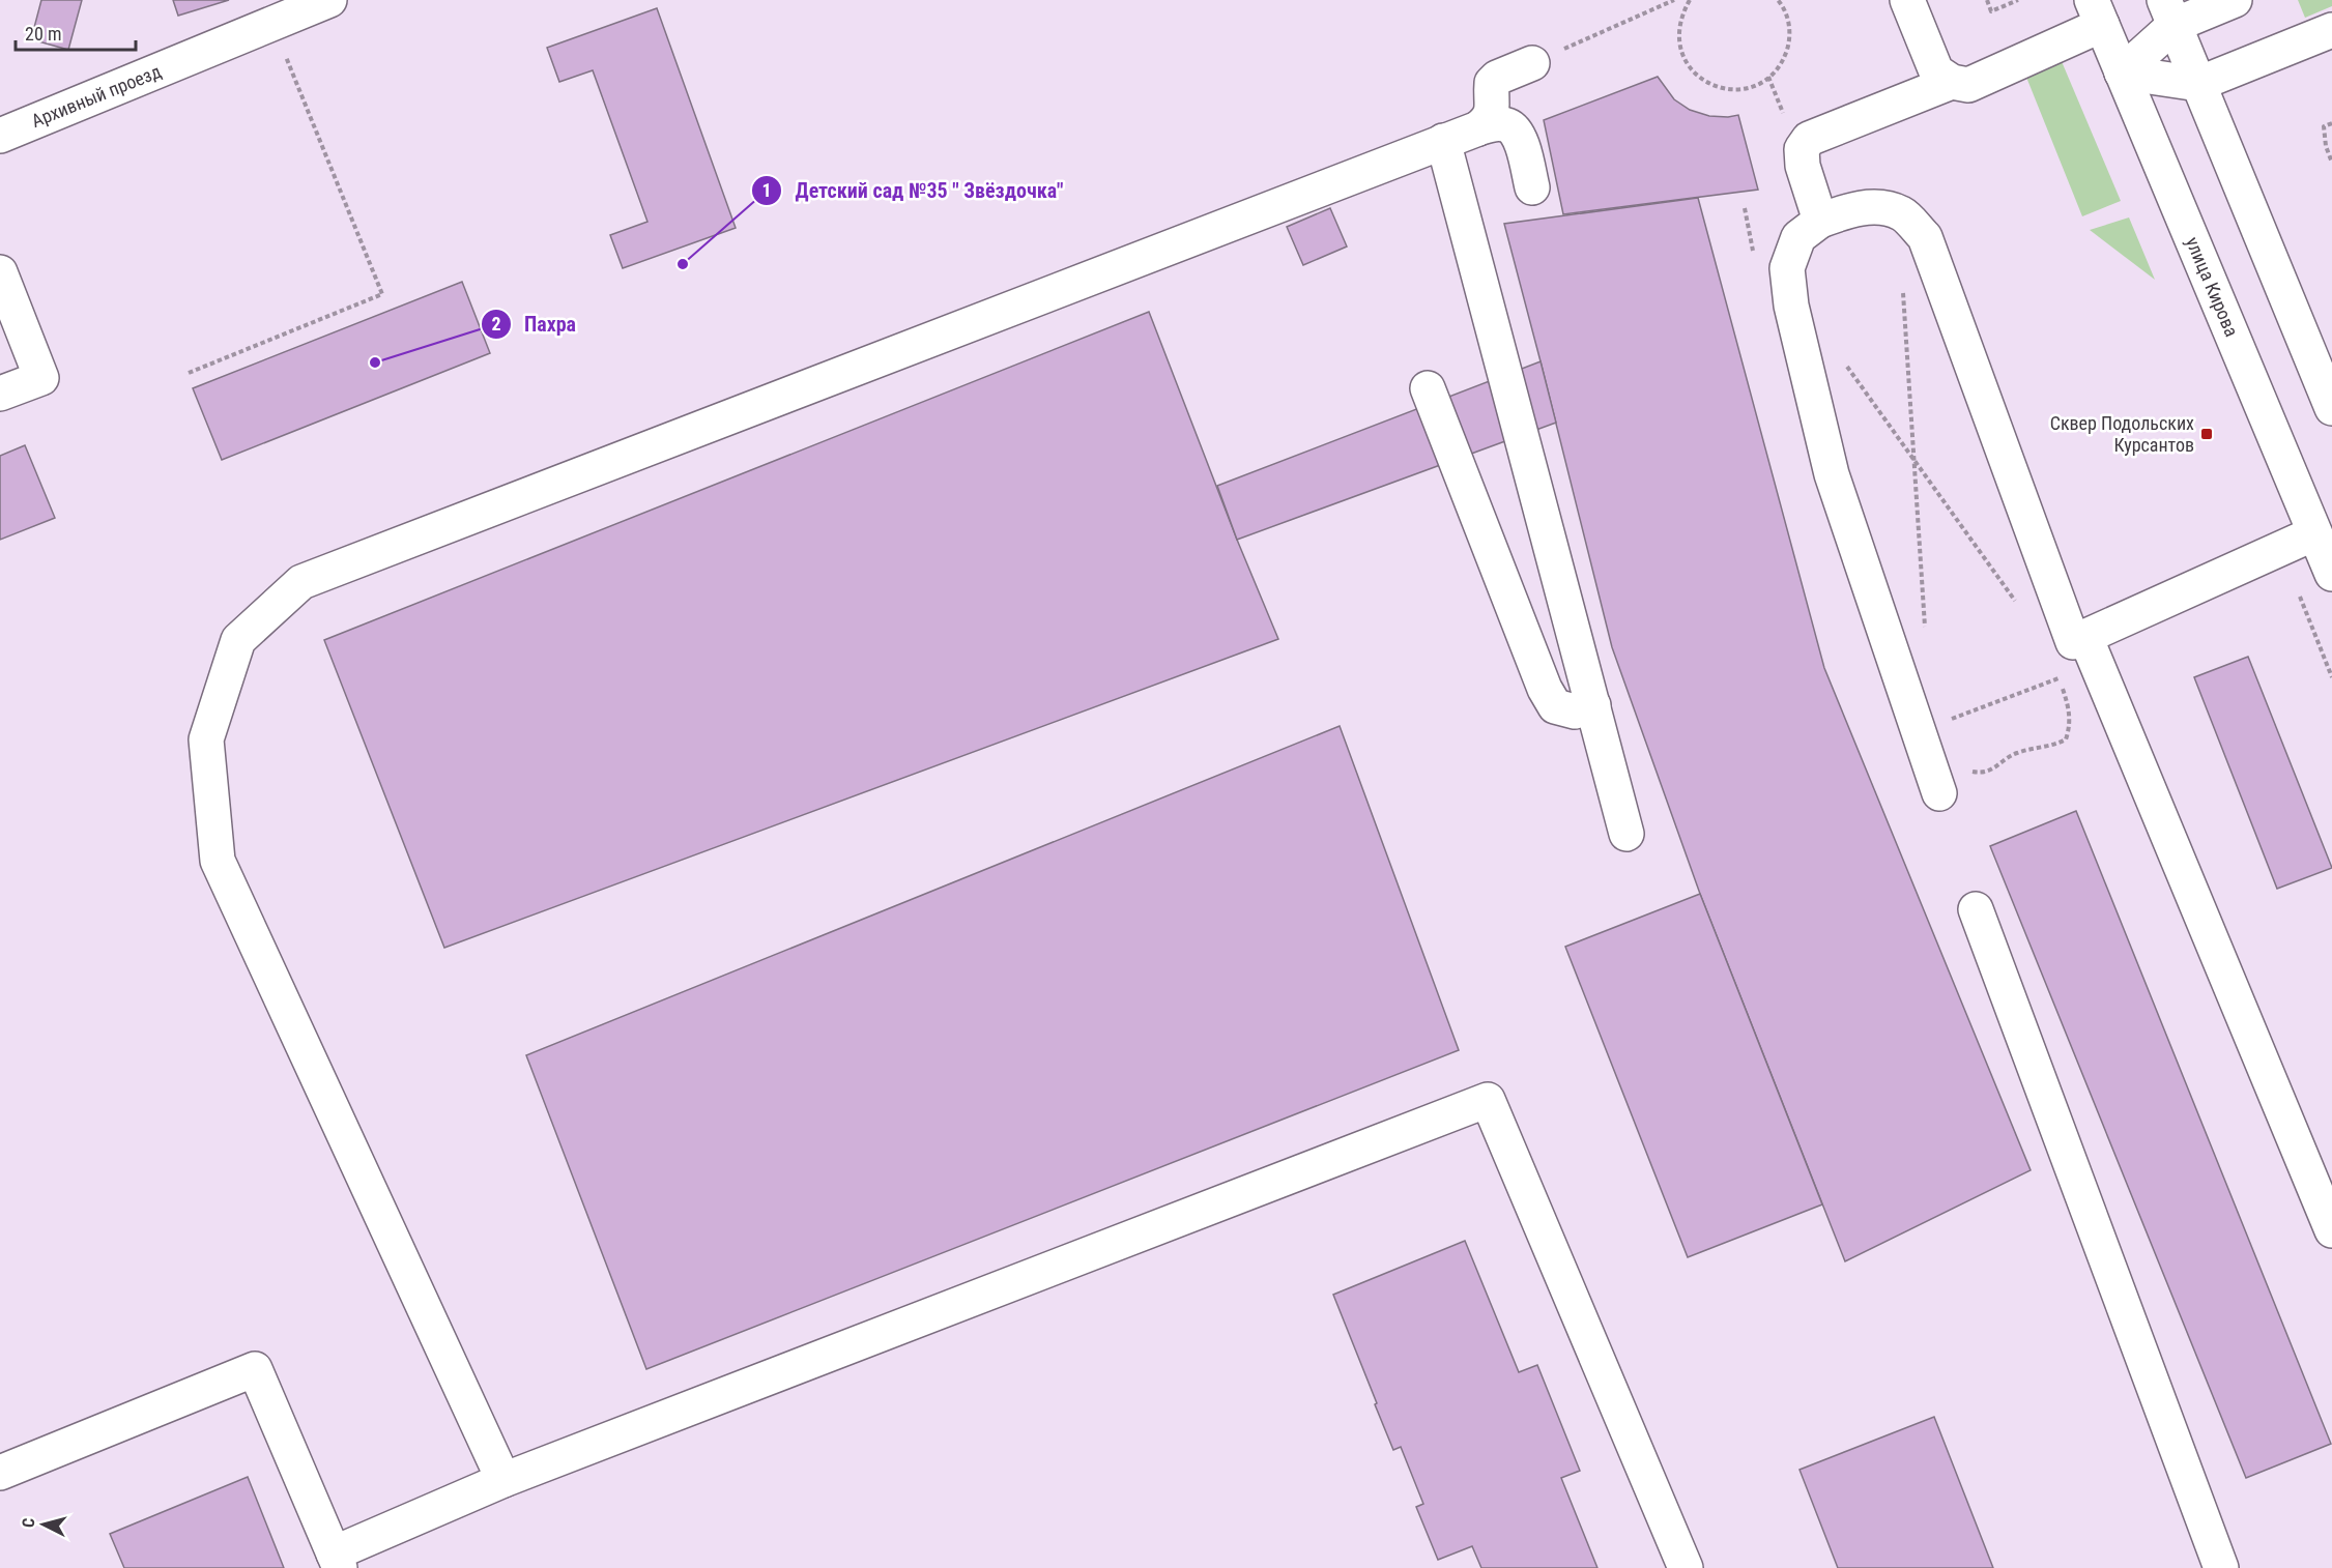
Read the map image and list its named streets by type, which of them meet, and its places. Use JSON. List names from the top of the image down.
{
  "streets": {
    "main road": ["Архивный проезд", "улица Кирова"]
  },
  "places": {
    "other": ["Детский сад №35 \" Звёздочка\"", "Пахра"],
    "transit": ["Сквер Подольских Курсантов"]
  },
  "scale_bar": "20 m",
  "north": "left"
}
